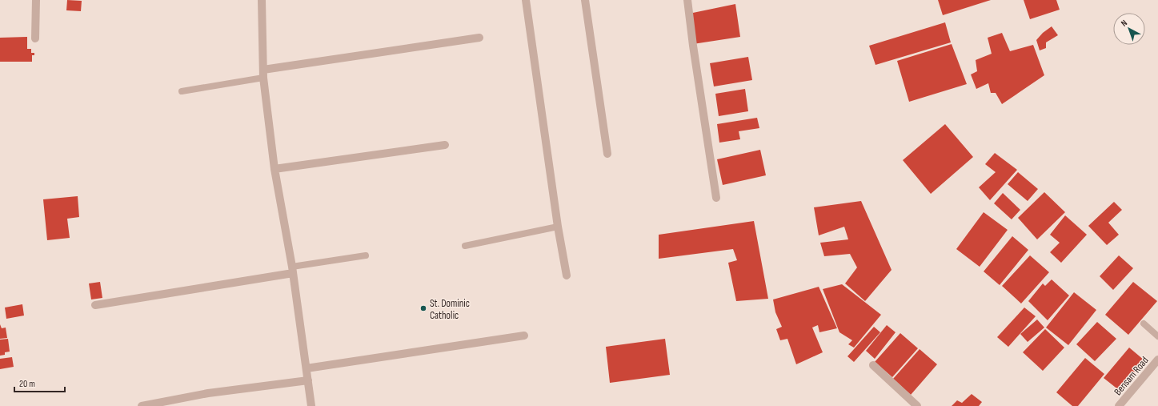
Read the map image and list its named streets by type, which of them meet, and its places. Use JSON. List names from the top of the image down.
{
  "streets": {
    "street": ["Bensam Road"]
  },
  "places": ["St. Dominic Catholic"],
  "scale_bar": "20 m",
  "north": "top left"
}
